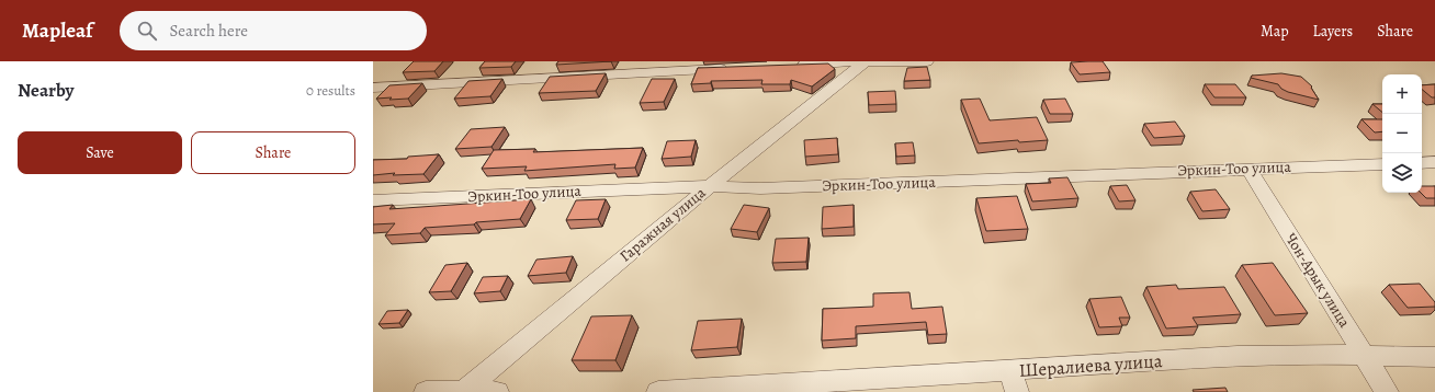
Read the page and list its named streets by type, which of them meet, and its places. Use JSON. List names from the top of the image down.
{
  "streets": {
    "street": [
      "Эркин-Тоо улица",
      "Гаражная улица",
      "Чон-Арык улица",
      "Шералиева улица"
    ]
  },
  "crossings": [
    ["Эркин-Тоо улица", "Гаражная улица"],
    ["Эркин-Тоо улица", "Чон-Арык улица"],
    ["Чон-Арык улица", "Шералиева улица"]
  ],
  "page": {
    "header": "Mapleaf",
    "search": "Search here",
    "nav": ["Map", "Layers", "Share"],
    "heading": ["Nearby", "0 results"],
    "map_buttons": ["+", "−"],
    "buttons": ["Save", "Share"]
  }
}
